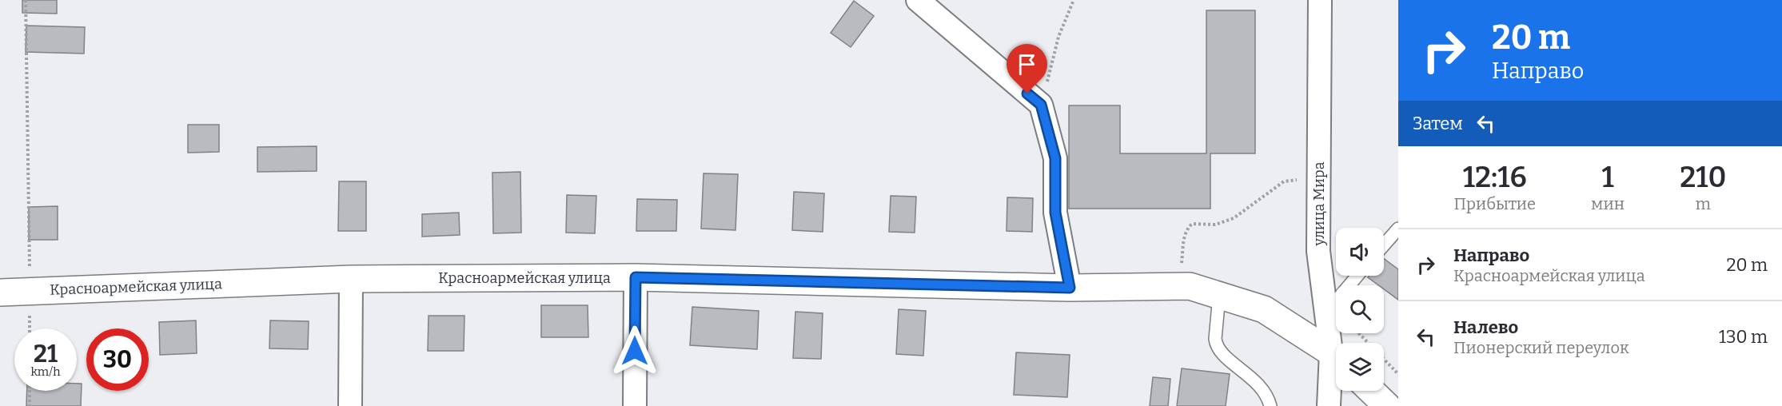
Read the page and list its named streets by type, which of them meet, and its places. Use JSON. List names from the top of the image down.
{
  "streets": {
    "street": ["улица Мира", "Красноармейская улица"]
  },
  "page": {
    "turn": ["20 m", "Направо"],
    "then": "Затем",
    "eta": [
      "12:16",
      "Прибытие",
      "1",
      "мин",
      "210",
      "m"
    ],
    "list": [
      {
        "name": "Направо",
        "note": "Красноармейская улица",
        "value": "20 m"
      },
      {
        "name": "Налево",
        "note": "Пионерский переулок",
        "value": "130 m"
      }
    ],
    "speed": "21 km/h",
    "limit": "30"
  }
}
